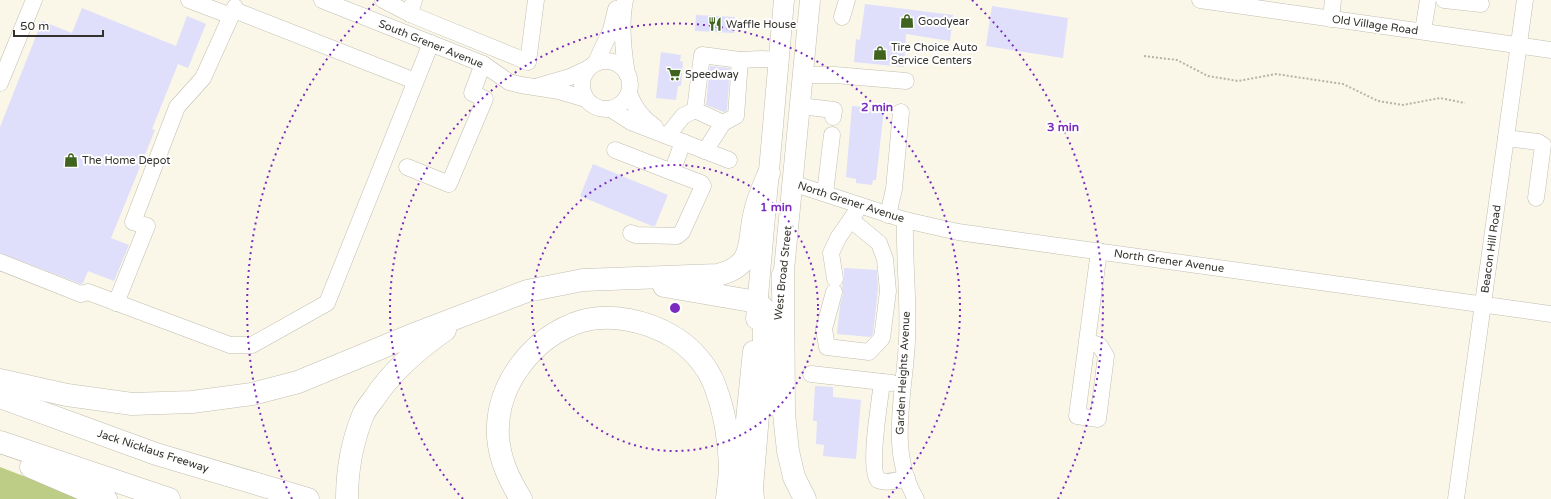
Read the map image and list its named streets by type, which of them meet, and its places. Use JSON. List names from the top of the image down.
{
  "streets": {
    "highway": ["Jack Nicklaus Freeway"],
    "main road": ["West Broad Street"],
    "street": [
      "Old Village Road",
      "South Grener Avenue",
      "North Grener Avenue",
      "Beacon Hill Road",
      "Garden Heights Avenue"
    ]
  },
  "crossings": [
    ["Old Village Road", "Beacon Hill Road"],
    ["North Grener Avenue", "Beacon Hill Road"],
    ["North Grener Avenue", "West Broad Street"],
    ["North Grener Avenue", "Garden Heights Avenue"]
  ],
  "places": {
    "shop": ["Goodyear", "Tire Choice Auto Service Centers", "The Home Depot"],
    "restaurant": ["Waffle House"],
    "supermarket": ["Speedway"]
  },
  "scale_bar": "50 m",
  "rings": ["2 min", "3 min", "1 min"]
}
